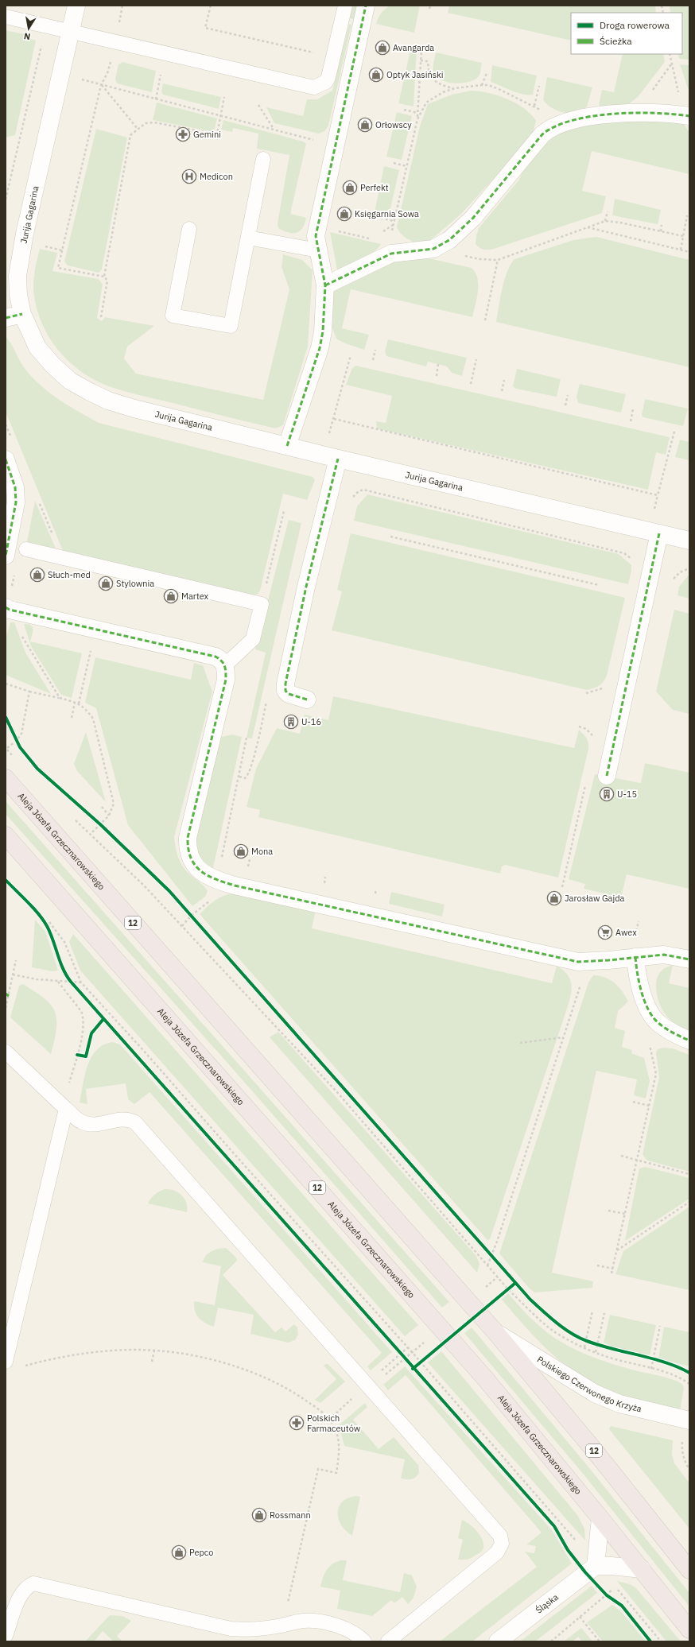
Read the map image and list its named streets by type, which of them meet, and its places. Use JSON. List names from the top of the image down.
{
  "streets": {
    "main road": ["Aleja Józefa Grzecznarowskiego", "12"],
    "street": ["Jurija Gagarina", "Polskiego Czerwonego Krzyża", "Śląska"]
  },
  "crossings": [
    ["Aleja Józefa Grzecznarowskiego", "Polskiego Czerwonego Krzyża"]
  ],
  "places": {
    "shop": [
      "Avangarda",
      "Optyk Jasiński",
      "Orłowscy",
      "Perfekt",
      "Księgarnia Sowa",
      "Słuch-med",
      "Stylownia",
      "Martex",
      "Mona",
      "Jarosław Gajda",
      "Rossmann",
      "Pepco"
    ],
    "pharmacy": ["Gemini", "Polskich Farmaceutów"],
    "hospital": ["Medicon"],
    "building": ["U-16", "U-15"],
    "supermarket": ["Awex"]
  },
  "legend": ["Droga rowerowa", "Ścieżka"],
  "north": "bottom"
}
